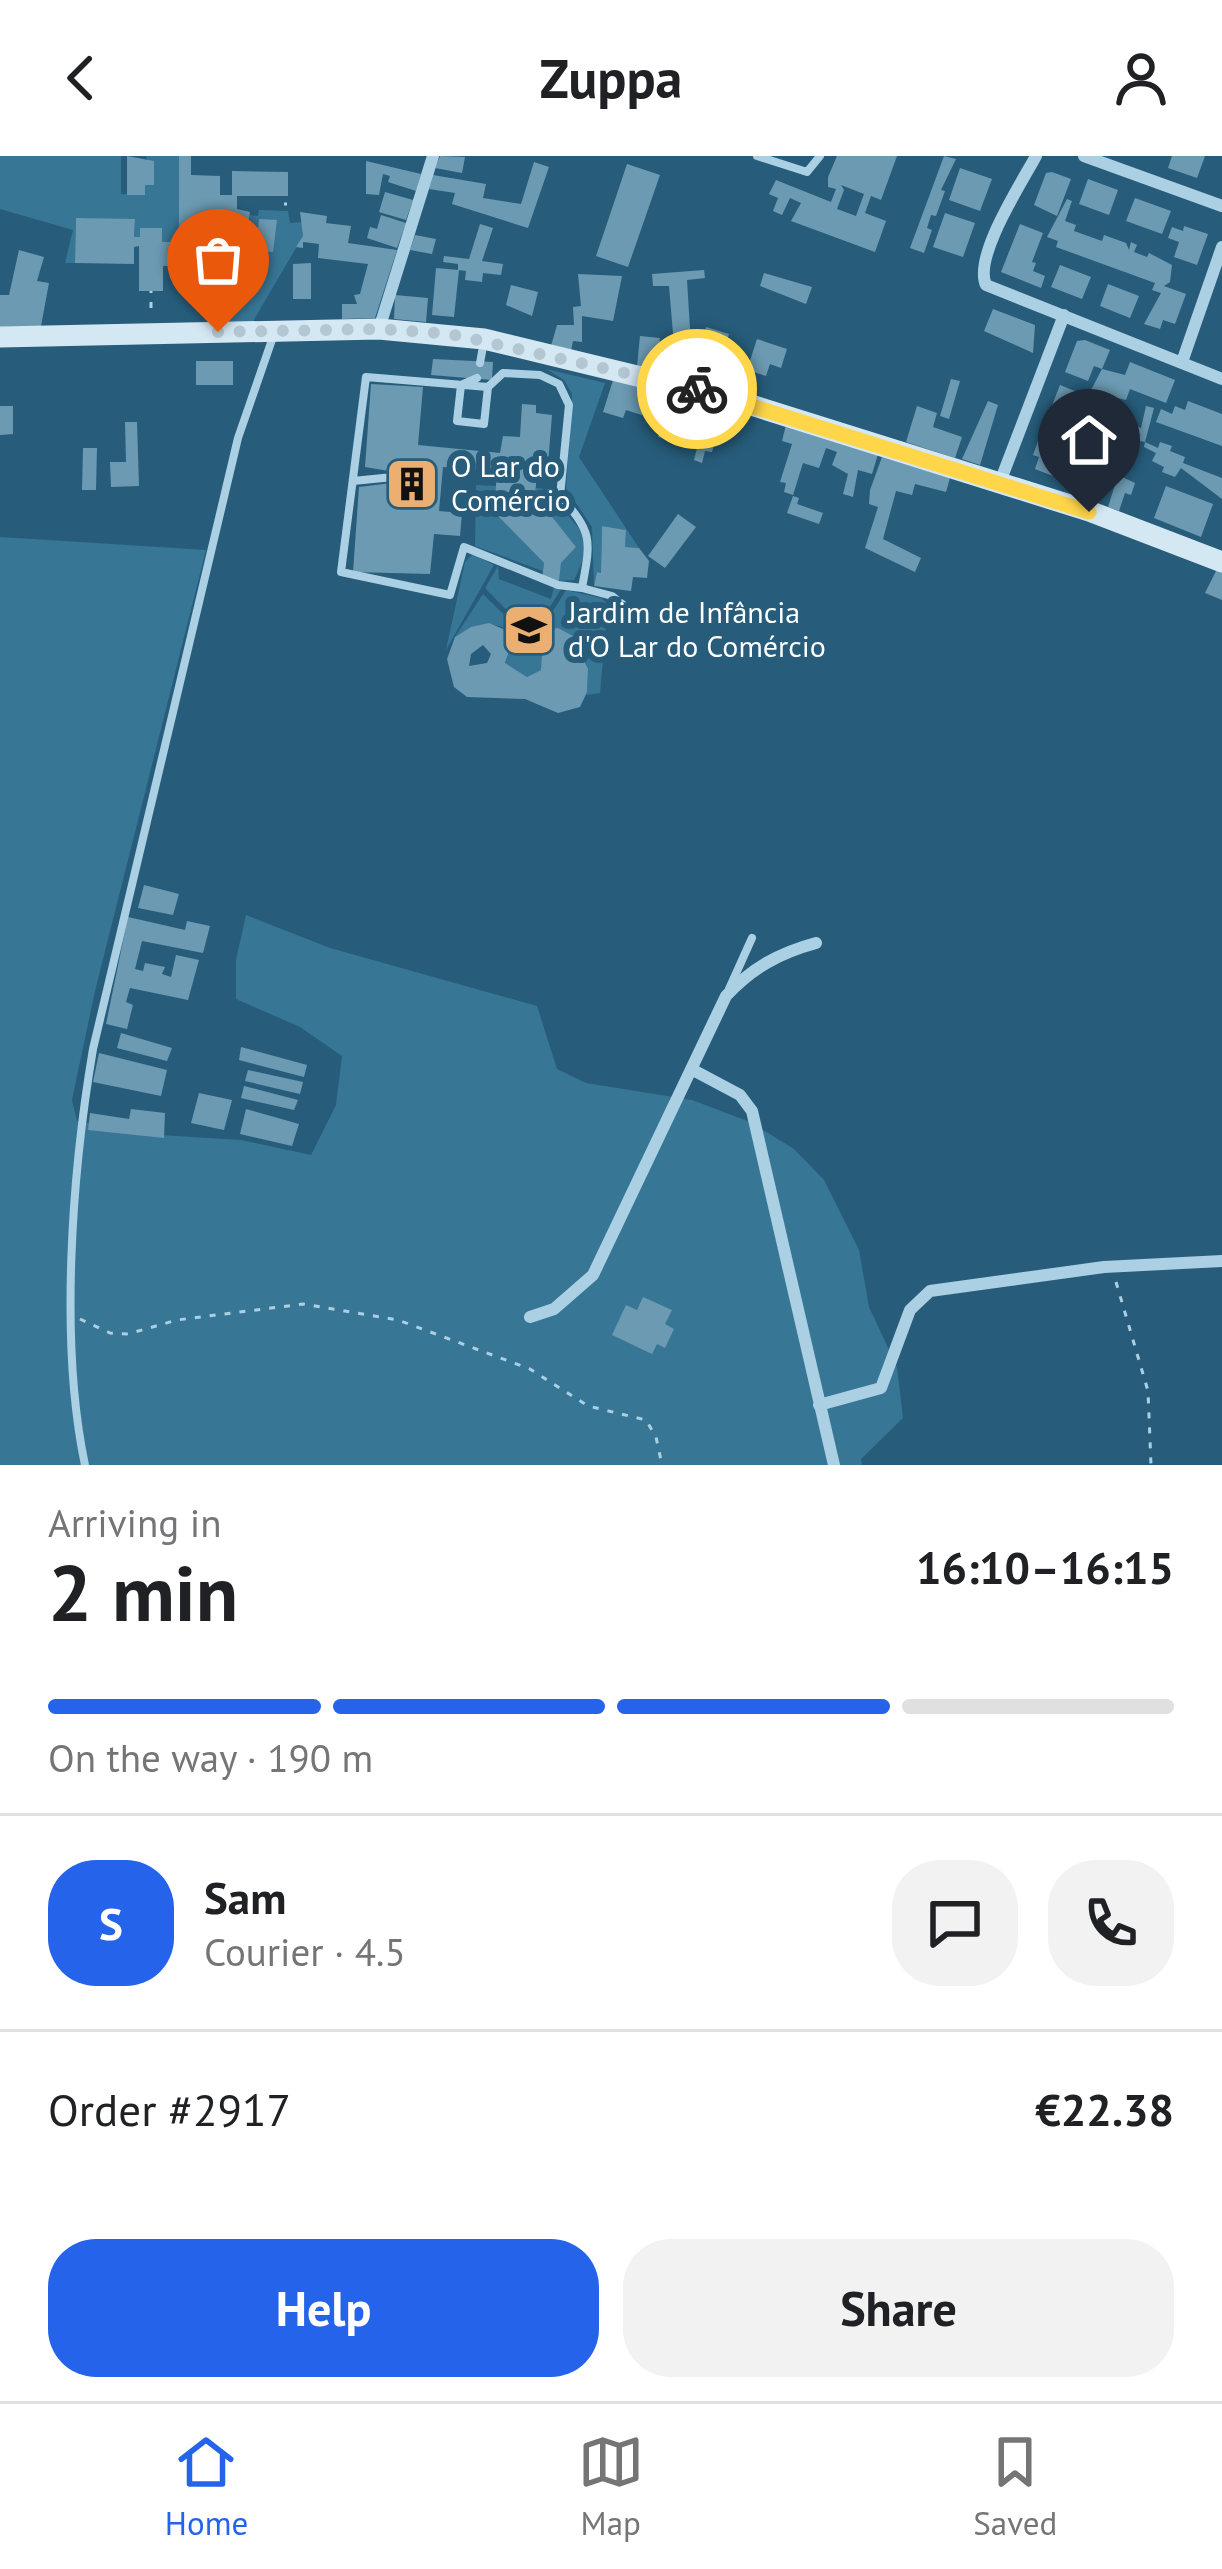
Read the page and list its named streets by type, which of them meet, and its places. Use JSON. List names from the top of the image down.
{
  "places": {
    "building": ["O Lar do Comércio"],
    "school or university": ["Jardim de Infância d'O Lar do Comércio"]
  },
  "page": {
    "header": "Zuppa",
    "heading": ["2 min", "Arriving in", "16:10–16:15"],
    "panel": [
      "Sam",
      "Courier · 4.5",
      "Order #2917",
      "€22.38"
    ],
    "bar": "On the way · 190 m",
    "round": "S",
    "buttons": ["Help", "Share"],
    "tabs": ["Home", "Map", "Saved"]
  }
}
